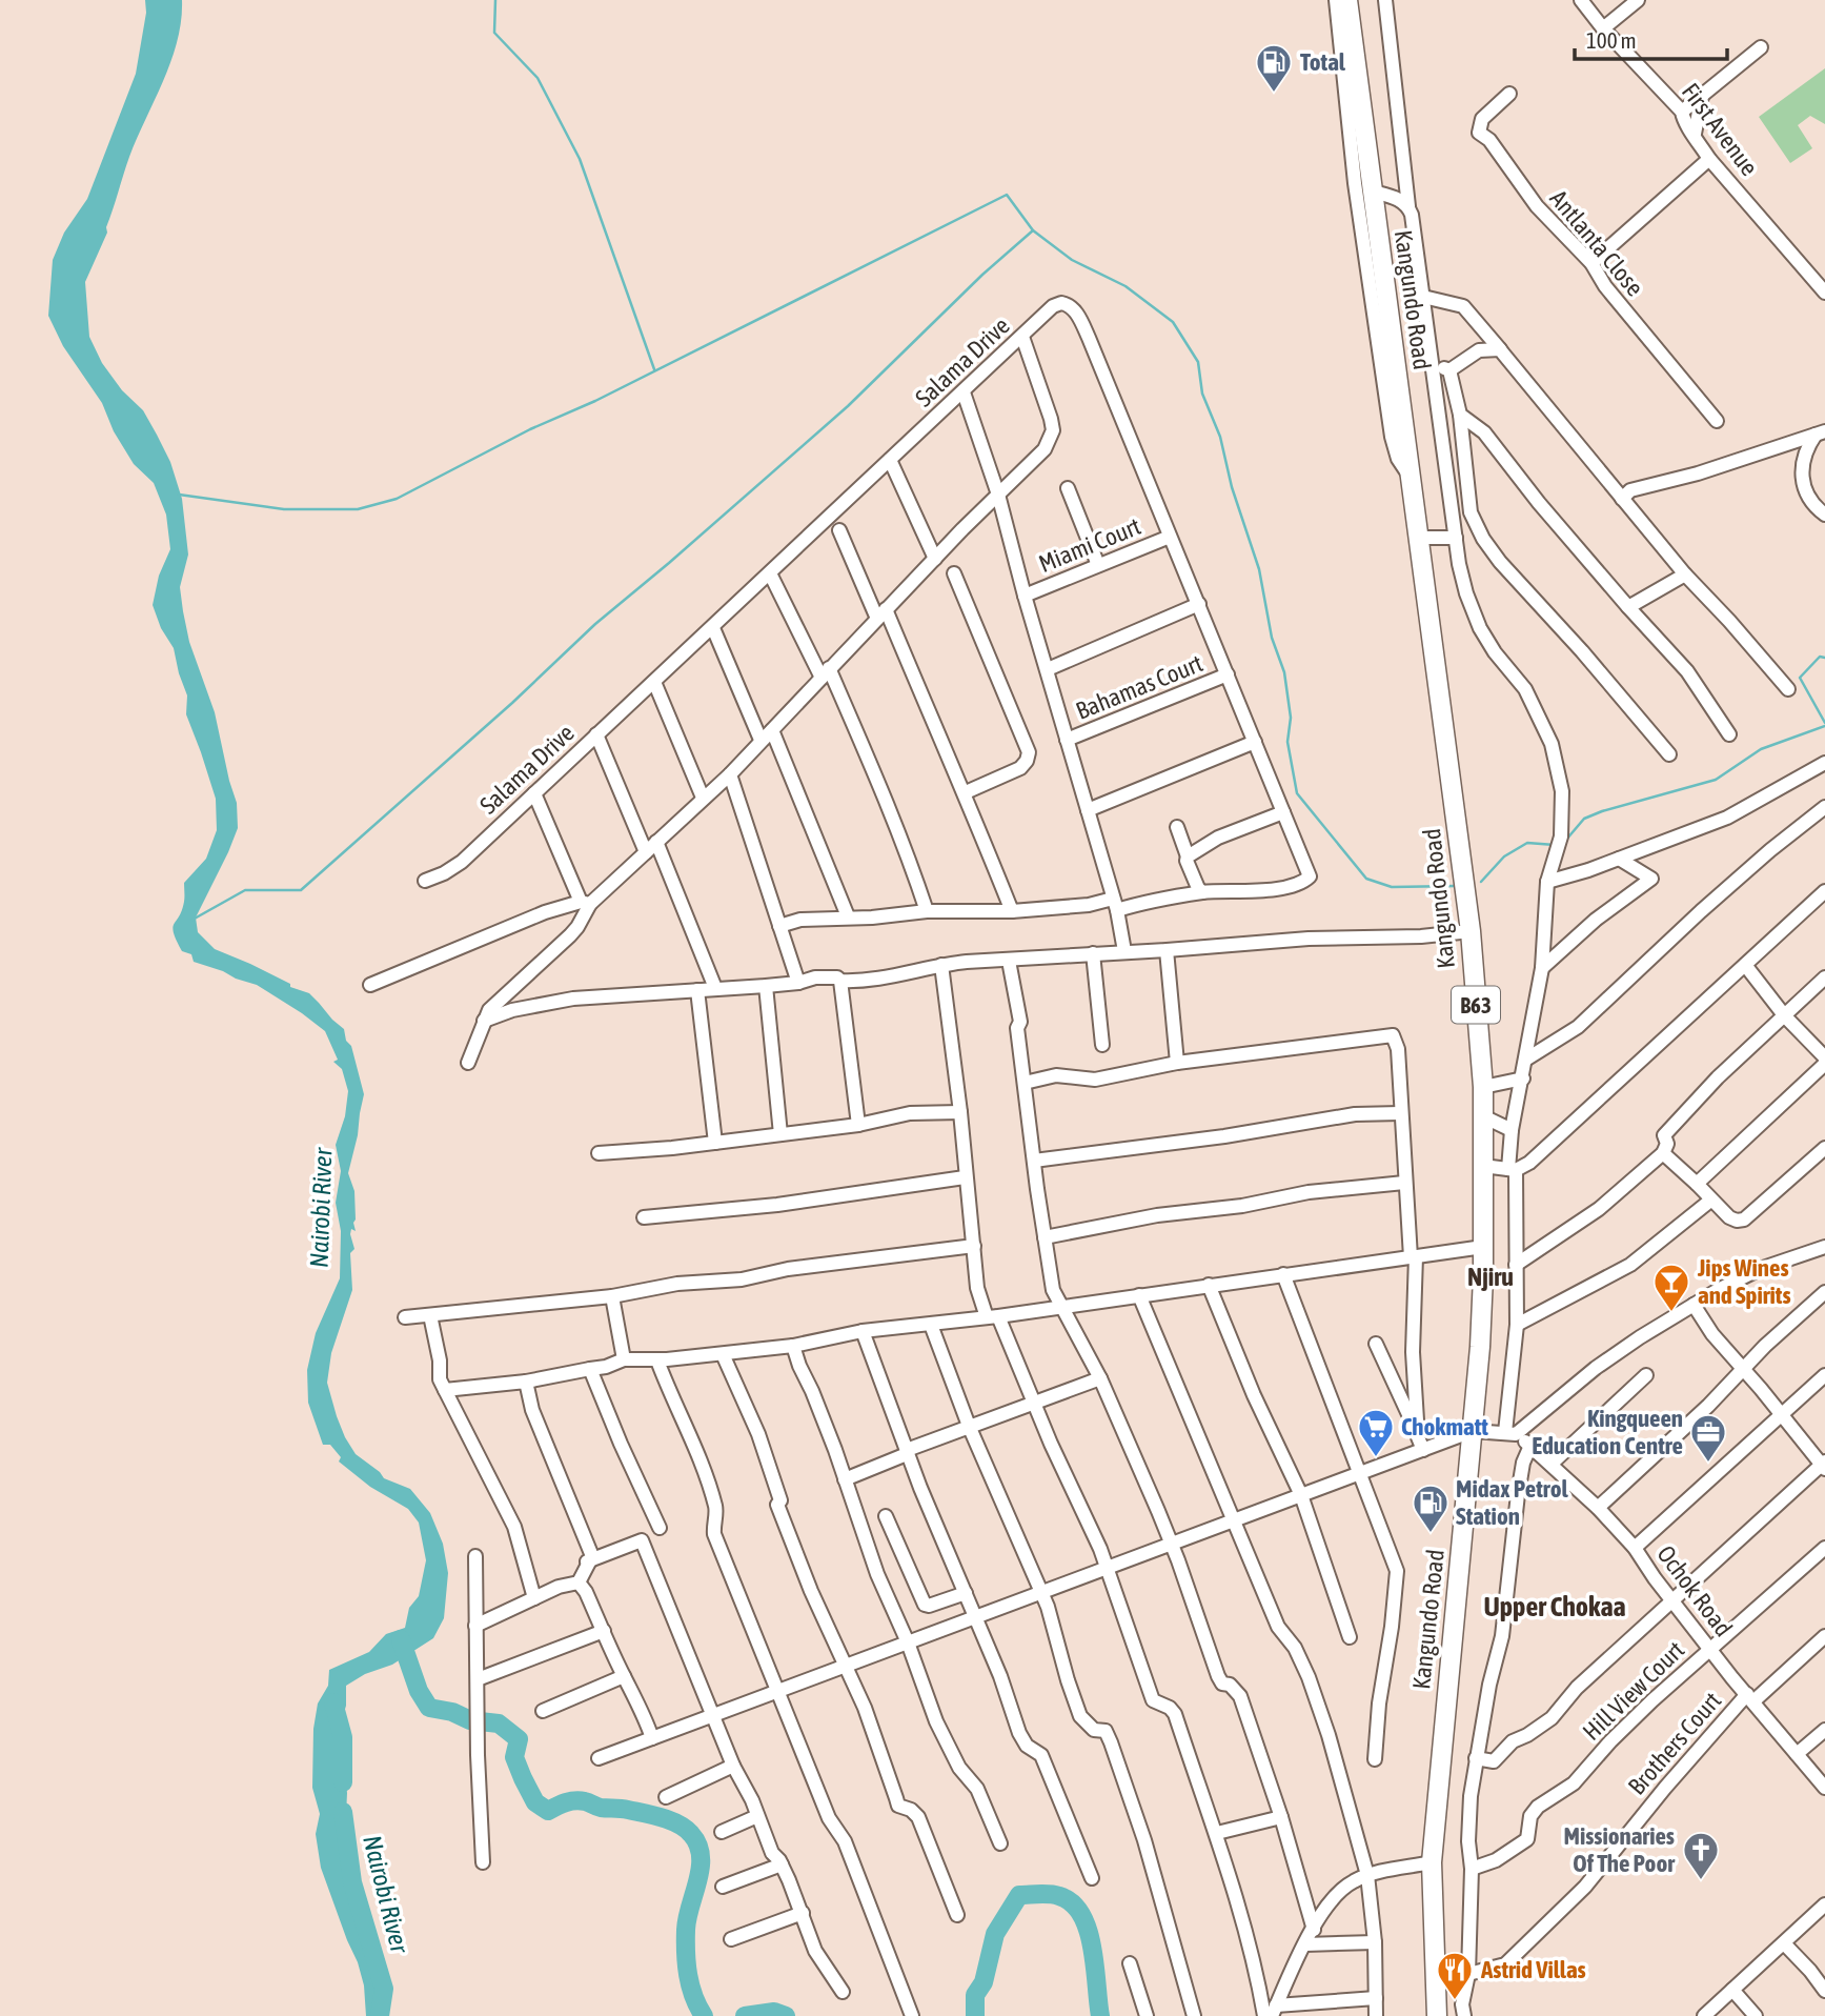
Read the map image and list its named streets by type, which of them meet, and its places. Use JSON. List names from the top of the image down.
{
  "streets": {
    "highway": ["Kangundo Road", "B63"],
    "street": [
      "First Avenue",
      "Antlanta Close",
      "Salama Drive",
      "Miami Court",
      "Bahamas Court",
      "Ochok Road",
      "Hill View Court",
      "Brothers Court"
    ]
  },
  "crossings": [
    ["Kangundo Road", "Brothers Court"],
    ["Salama Drive", "Miami Court"],
    ["Salama Drive", "Bahamas Court"],
    ["Ochok Road", "Hill View Court"],
    ["Ochok Road", "Brothers Court"]
  ],
  "districts": ["Njiru", "Upper Chokaa"],
  "water": ["Nairobi River"],
  "places": {
    "fuel station": ["Total", "Midax Petrol Station"],
    "bar": ["Jips Wines and Spirits"],
    "supermarket": ["Chokmatt"],
    "office": ["Kingqueen Education Centre"],
    "church": ["Missionaries Of The Poor"],
    "restaurant": ["Astrid Villas"]
  },
  "scale_bar": "100 m"
}
